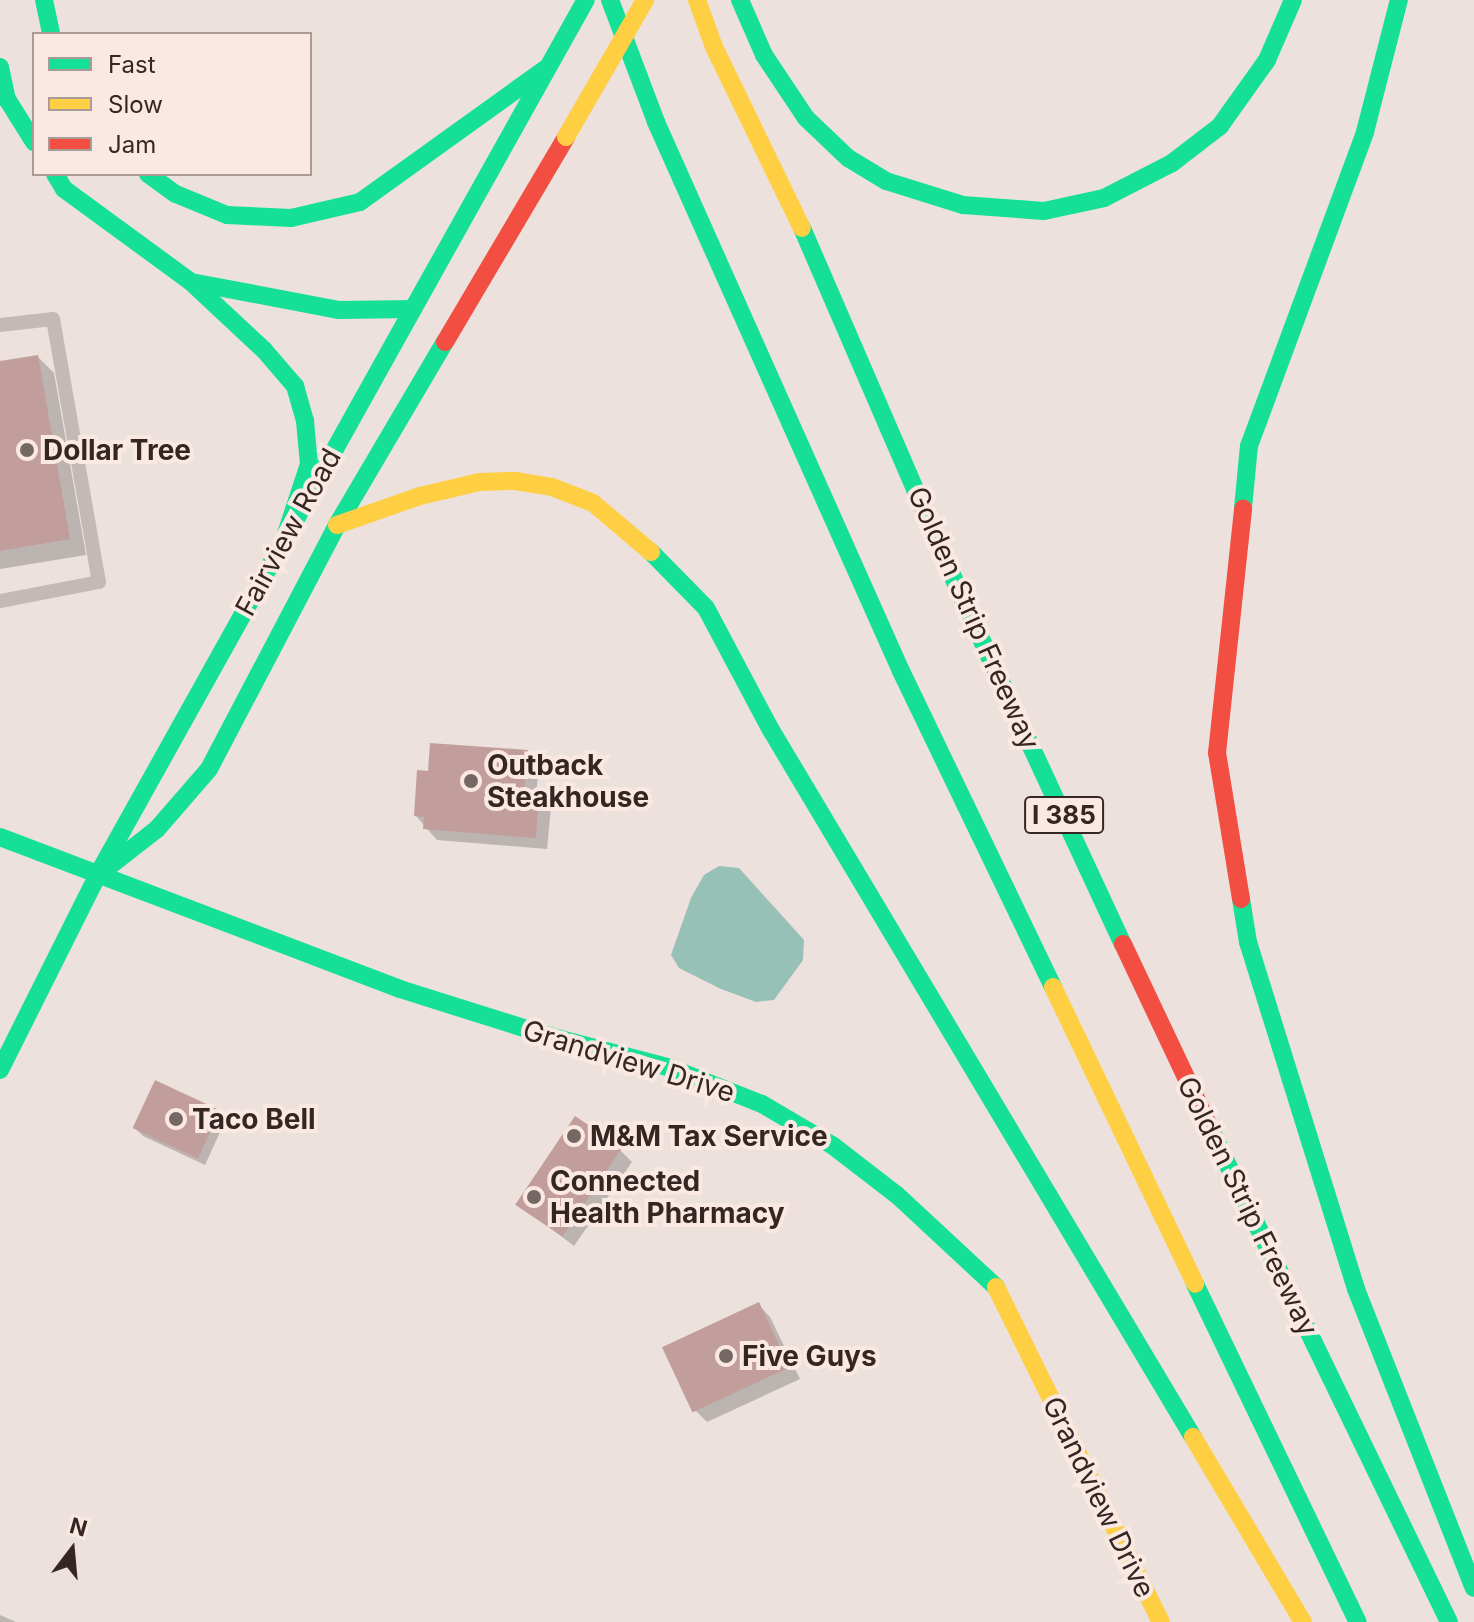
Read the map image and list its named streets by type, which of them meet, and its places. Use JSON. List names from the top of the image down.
{
  "streets": {
    "main road": [
      "Fairview Road",
      "Golden Strip Freeway",
      "I 385",
      "Grandview Drive"
    ]
  },
  "crossings": [
    ["Fairview Road", "Grandview Drive"]
  ],
  "places": [
    "Dollar Tree",
    "Outback Steakhouse",
    "Taco Bell",
    "M&M Tax Service",
    "Connected Health Pharmacy",
    "Five Guys"
  ],
  "legend": ["Fast", "Slow", "Jam"],
  "north": "top"
}
